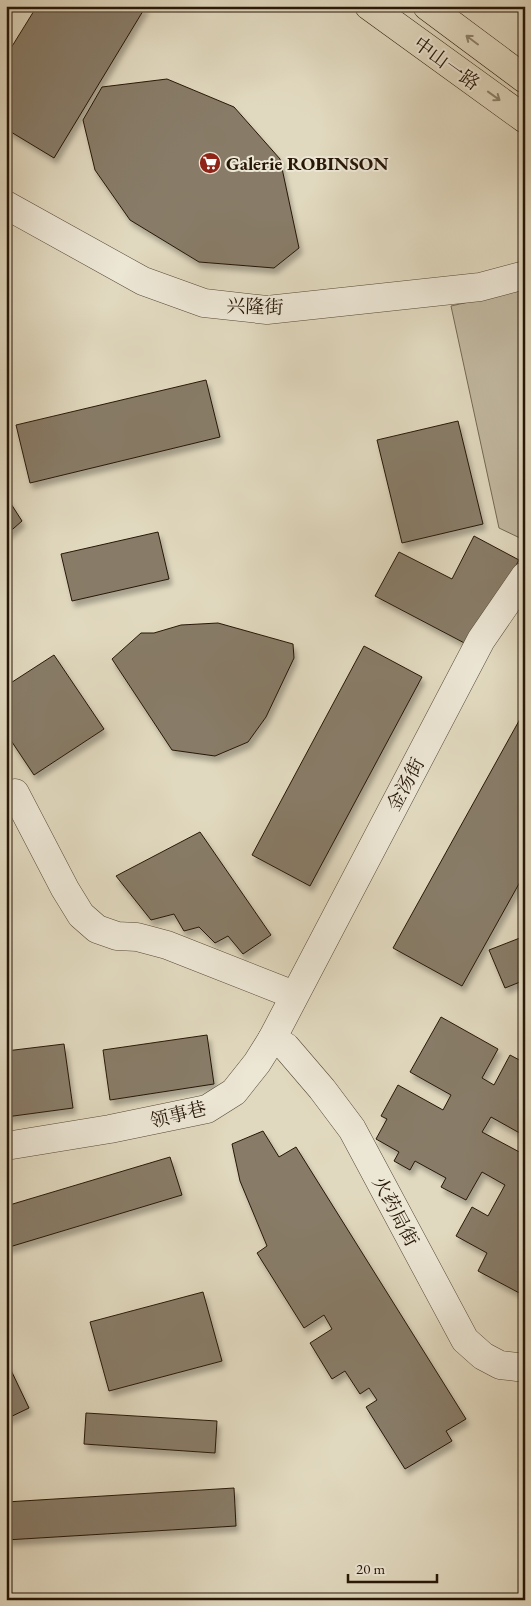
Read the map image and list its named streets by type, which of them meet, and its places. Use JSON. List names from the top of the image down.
{
  "streets": {
    "main road": ["中山一路"],
    "street": [
      "兴隆街",
      "金汤街",
      "领事巷",
      "火药局街"
    ]
  },
  "crossings": [
    ["金汤街", "领事巷"],
    ["领事巷", "火药局街"]
  ],
  "places": {
    "supermarket": ["Galerie ROBINSON"]
  },
  "scale_bar": "20 m"
}
